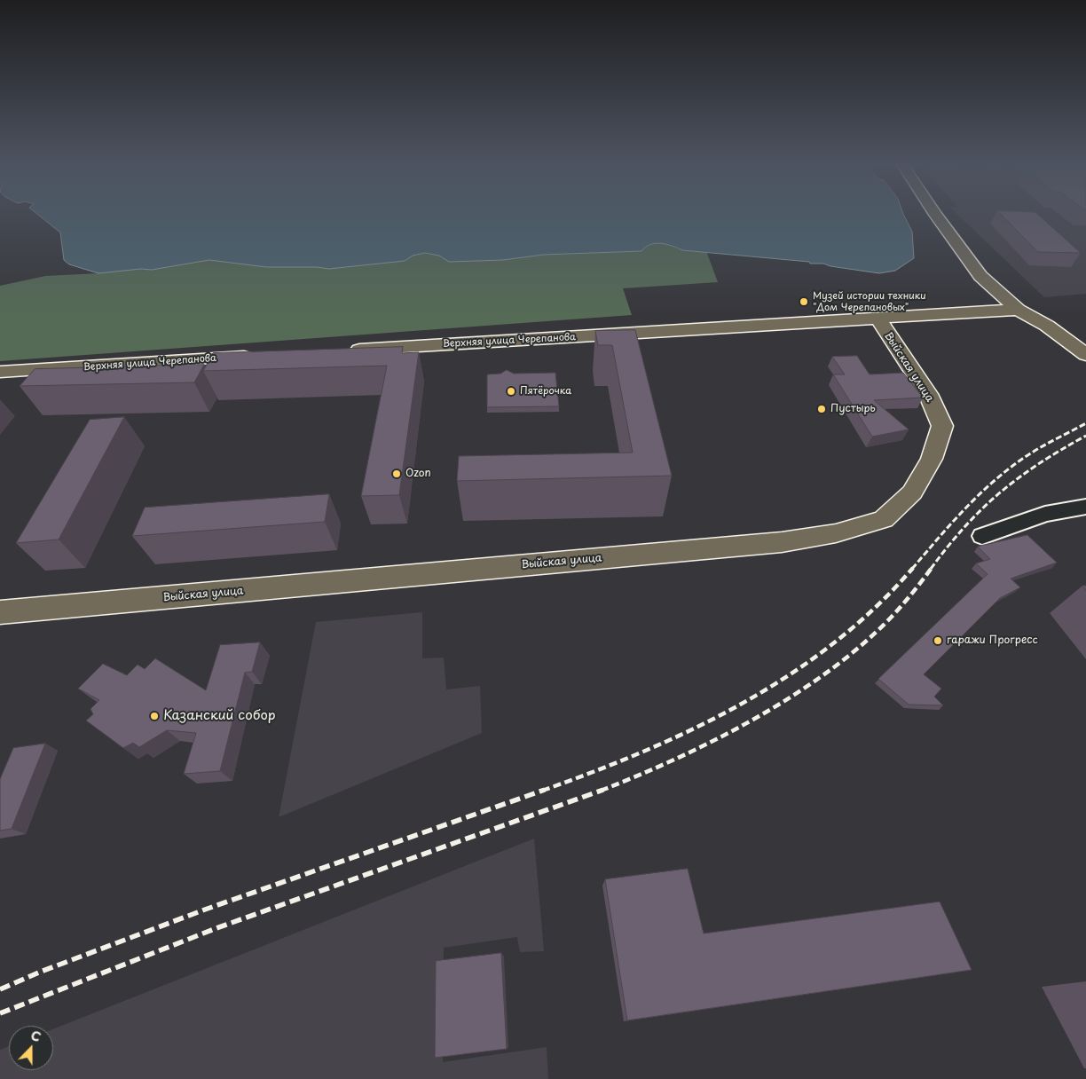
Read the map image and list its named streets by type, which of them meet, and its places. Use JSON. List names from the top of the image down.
{
  "streets": {
    "main road": ["Верхняя улица Черепанова", "Выйская улица"]
  },
  "crossings": [
    ["Верхняя улица Черепанова", "Выйская улица"]
  ],
  "places": [
    "Музей истории техники \"Дом Черепановых\"",
    "Пятёрочка",
    "Пустырь",
    "Ozon",
    "гаражи Прогресс",
    "Казанский собор"
  ],
  "north": "top"
}
